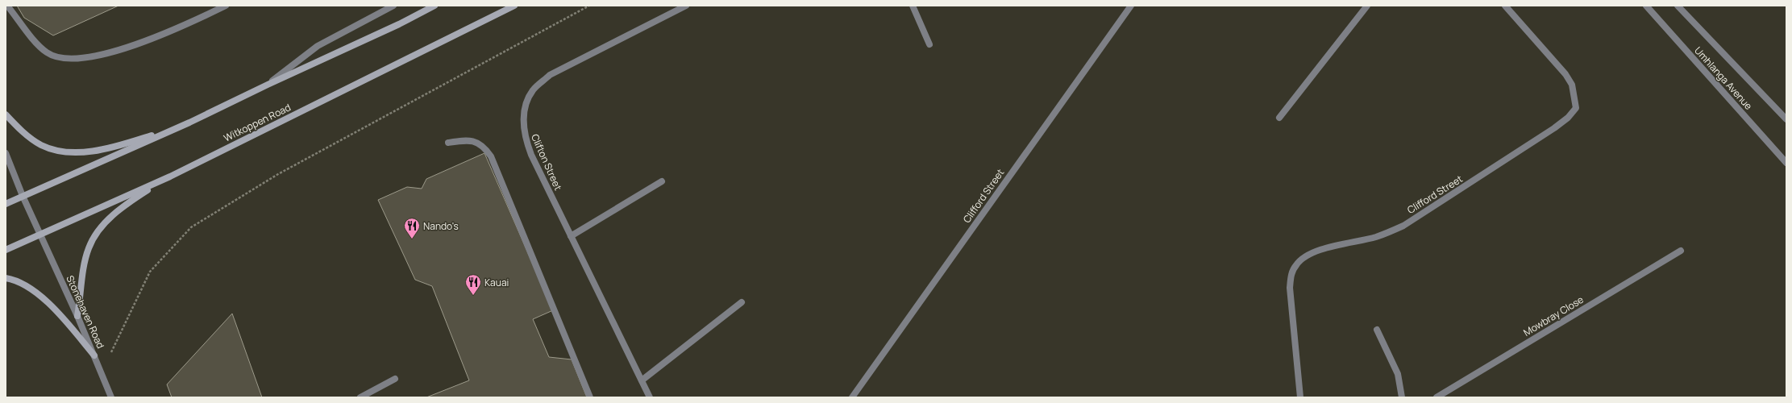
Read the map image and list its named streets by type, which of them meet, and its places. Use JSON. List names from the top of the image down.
{
  "streets": {
    "main road": ["Witkoppen Road"],
    "street": [
      "Umhlanga Avenue",
      "Clifton Street",
      "Clifford Street",
      "Stonehaven Road",
      "Mowbray Close"
    ]
  },
  "crossings": [
    ["Witkoppen Road", "Stonehaven Road"]
  ],
  "places": {
    "restaurant": ["Nando's", "Kauai"]
  }
}
